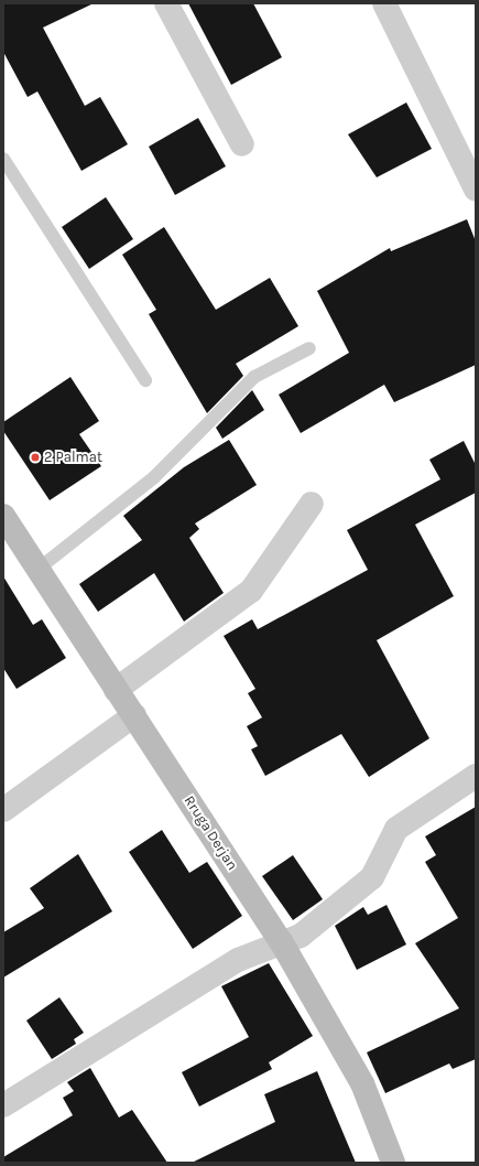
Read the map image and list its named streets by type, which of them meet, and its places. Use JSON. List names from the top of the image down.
{
  "streets": {
    "street": ["Rruga Derjan"]
  },
  "places": ["2 Palmat"]
}
